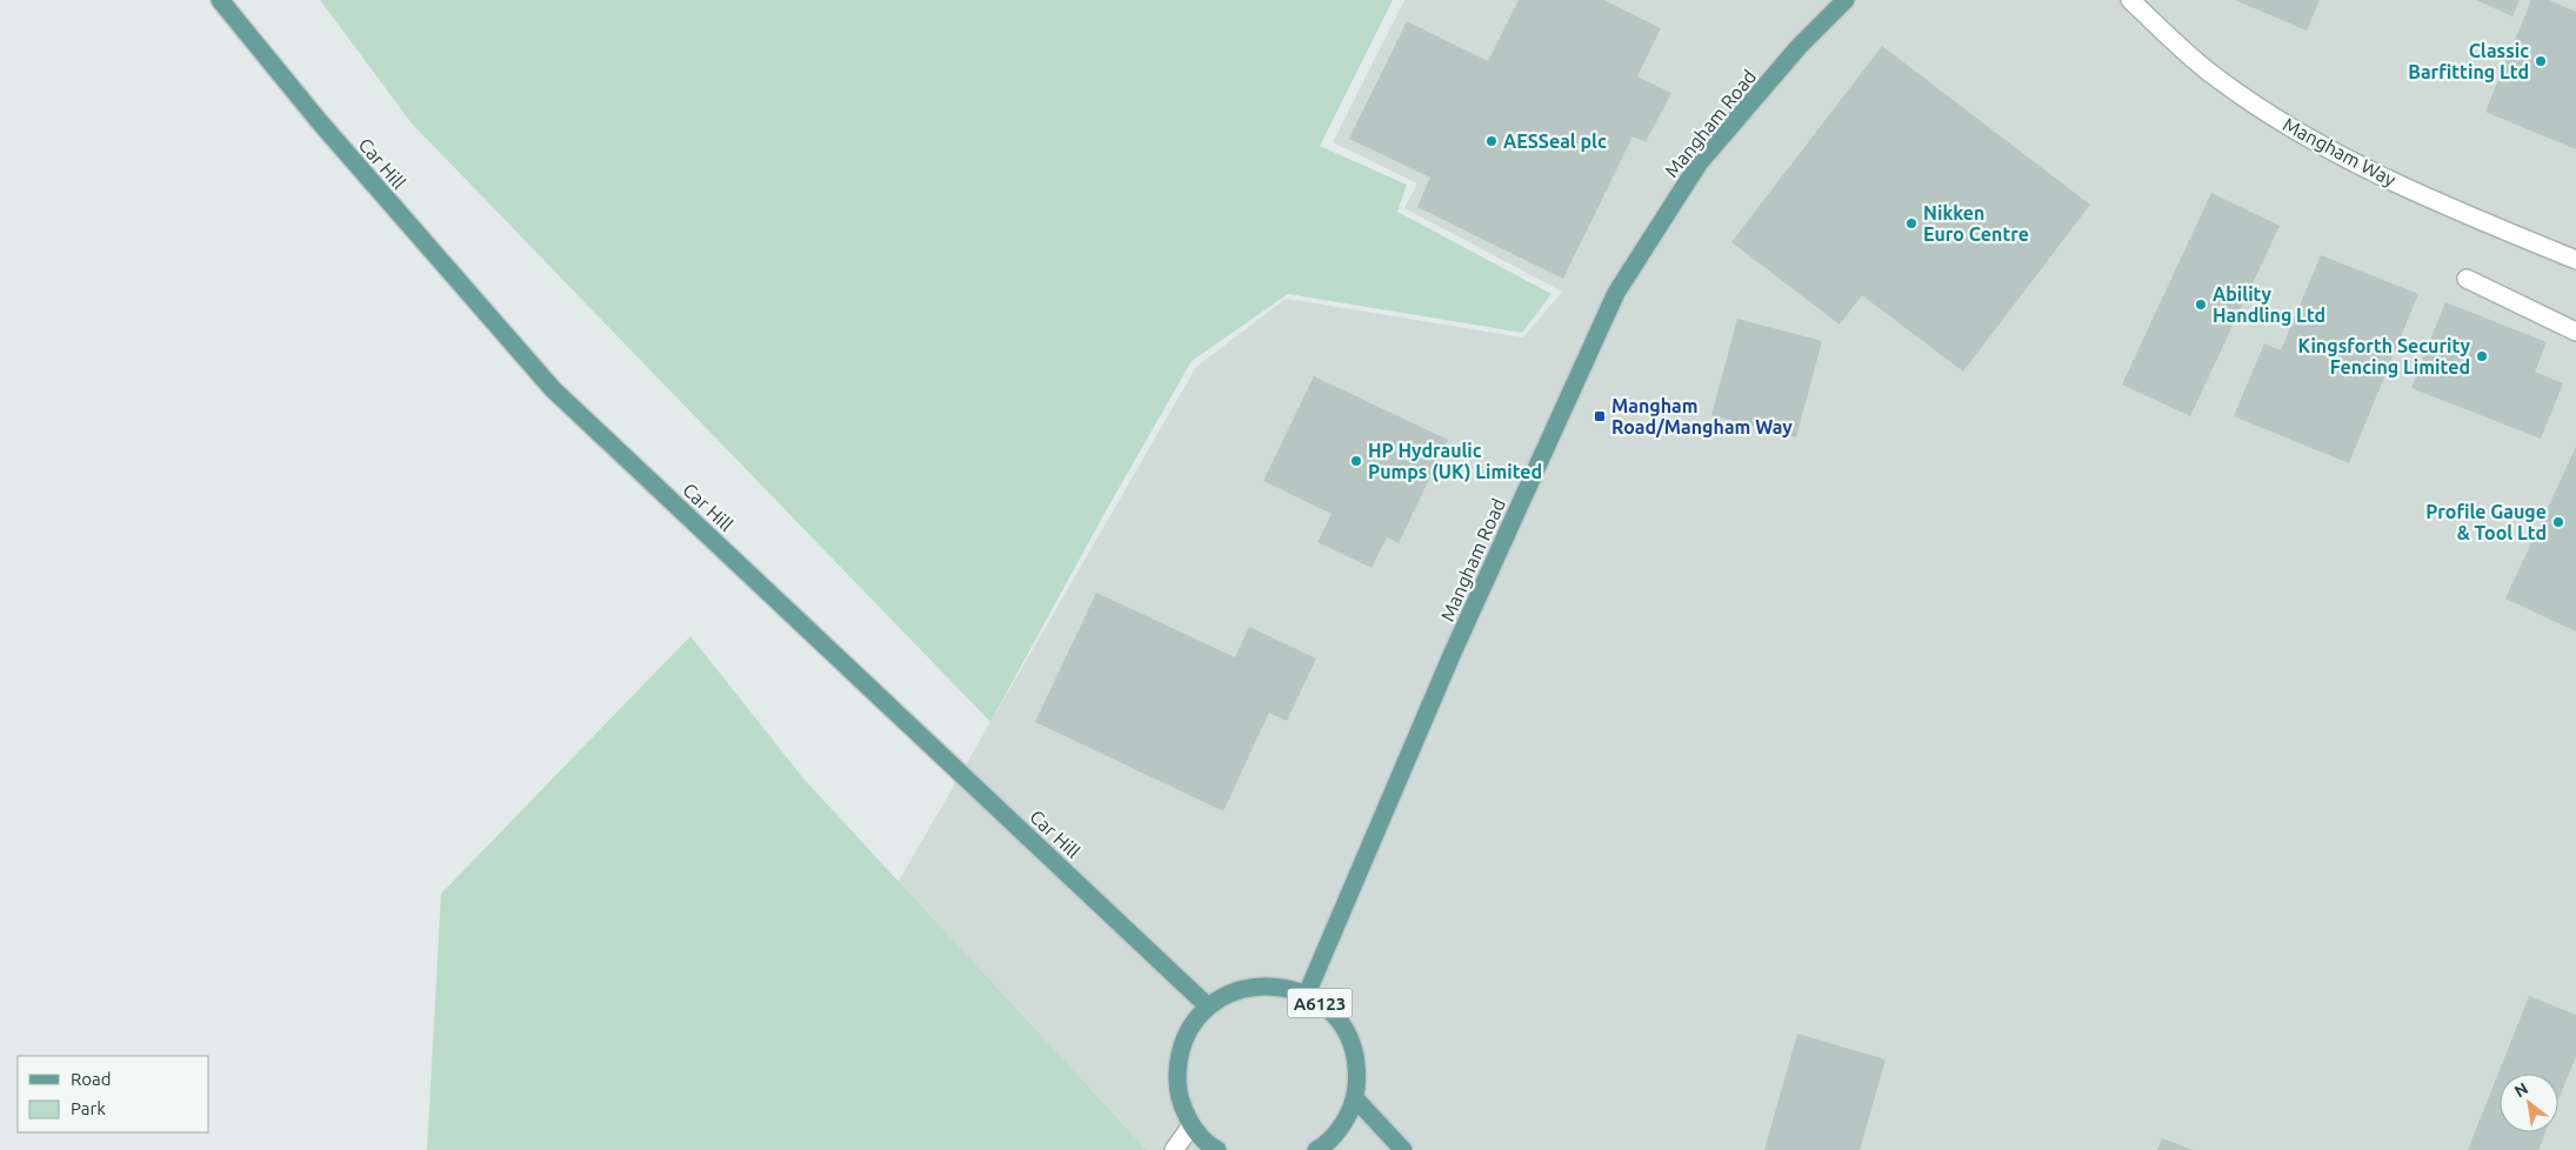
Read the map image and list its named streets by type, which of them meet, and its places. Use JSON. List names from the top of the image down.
{
  "streets": {
    "main road": ["Mangham Road", "Car Hill", "A6123"],
    "street": ["Mangham Way"]
  },
  "crossings": [
    ["Mangham Road", "A6123"],
    ["Car Hill", "A6123"]
  ],
  "places": {
    "other": [
      "Classic Barfitting Ltd",
      "AESSeal plc",
      "Nikken Euro Centre",
      "Ability Handling Ltd",
      "Kingsforth Security Fencing Limited",
      "HP Hydraulic Pumps (UK) Limited",
      "Profile Gauge & Tool Ltd"
    ],
    "transit": ["Mangham Road/Mangham Way"]
  },
  "legend": ["Road", "Park"],
  "north": "top left"
}
